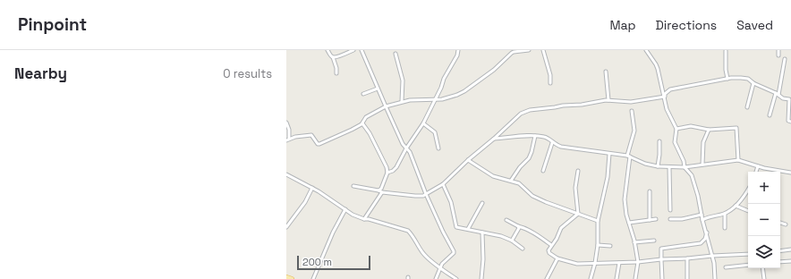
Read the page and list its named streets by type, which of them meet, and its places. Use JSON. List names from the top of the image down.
{
  "scale_bar": "200 m",
  "page": {
    "header": "Pinpoint",
    "nav": ["Map", "Directions", "Saved"],
    "heading": ["Nearby", "0 results"],
    "map_buttons": ["+", "−"],
    "scale": "200 m"
  }
}
